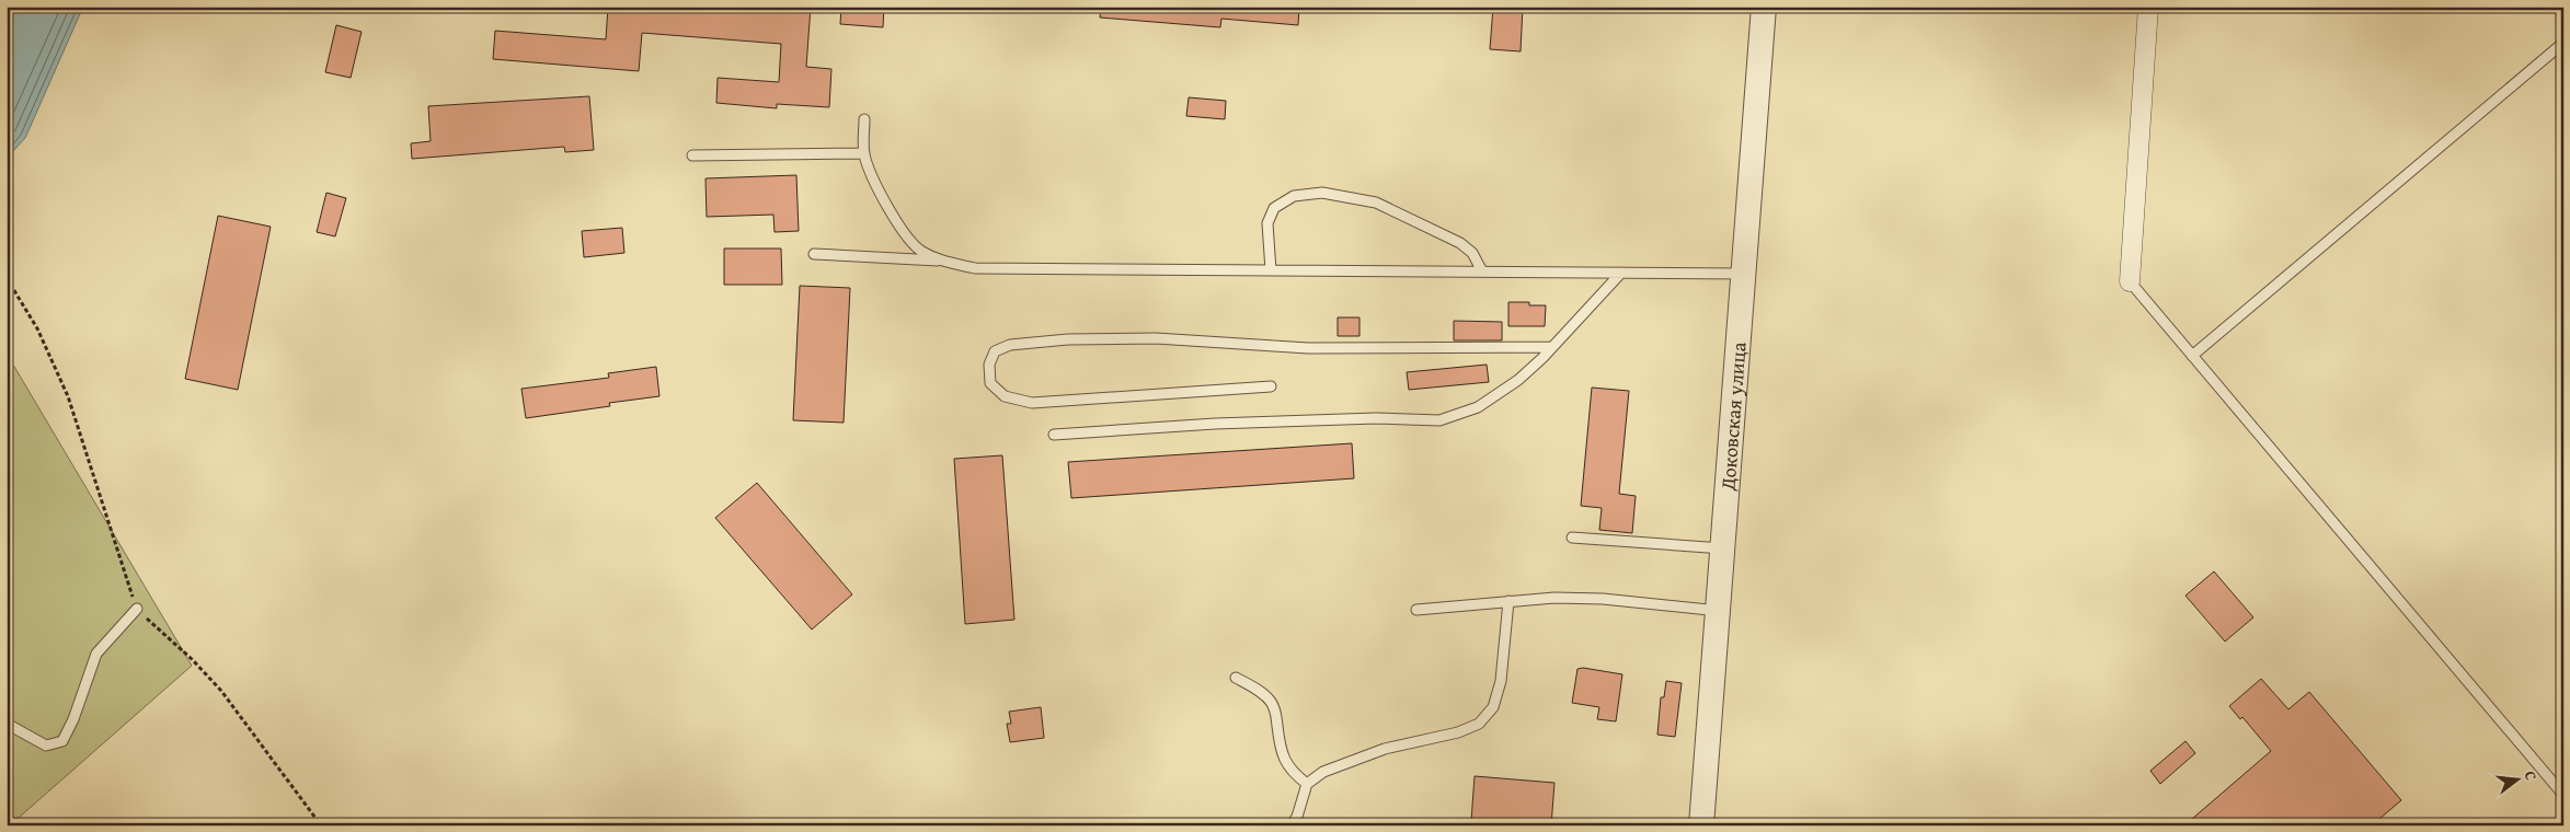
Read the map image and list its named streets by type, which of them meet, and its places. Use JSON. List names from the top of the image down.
{
  "streets": {
    "street": ["Доковская улица"]
  },
  "north": "right"
}
